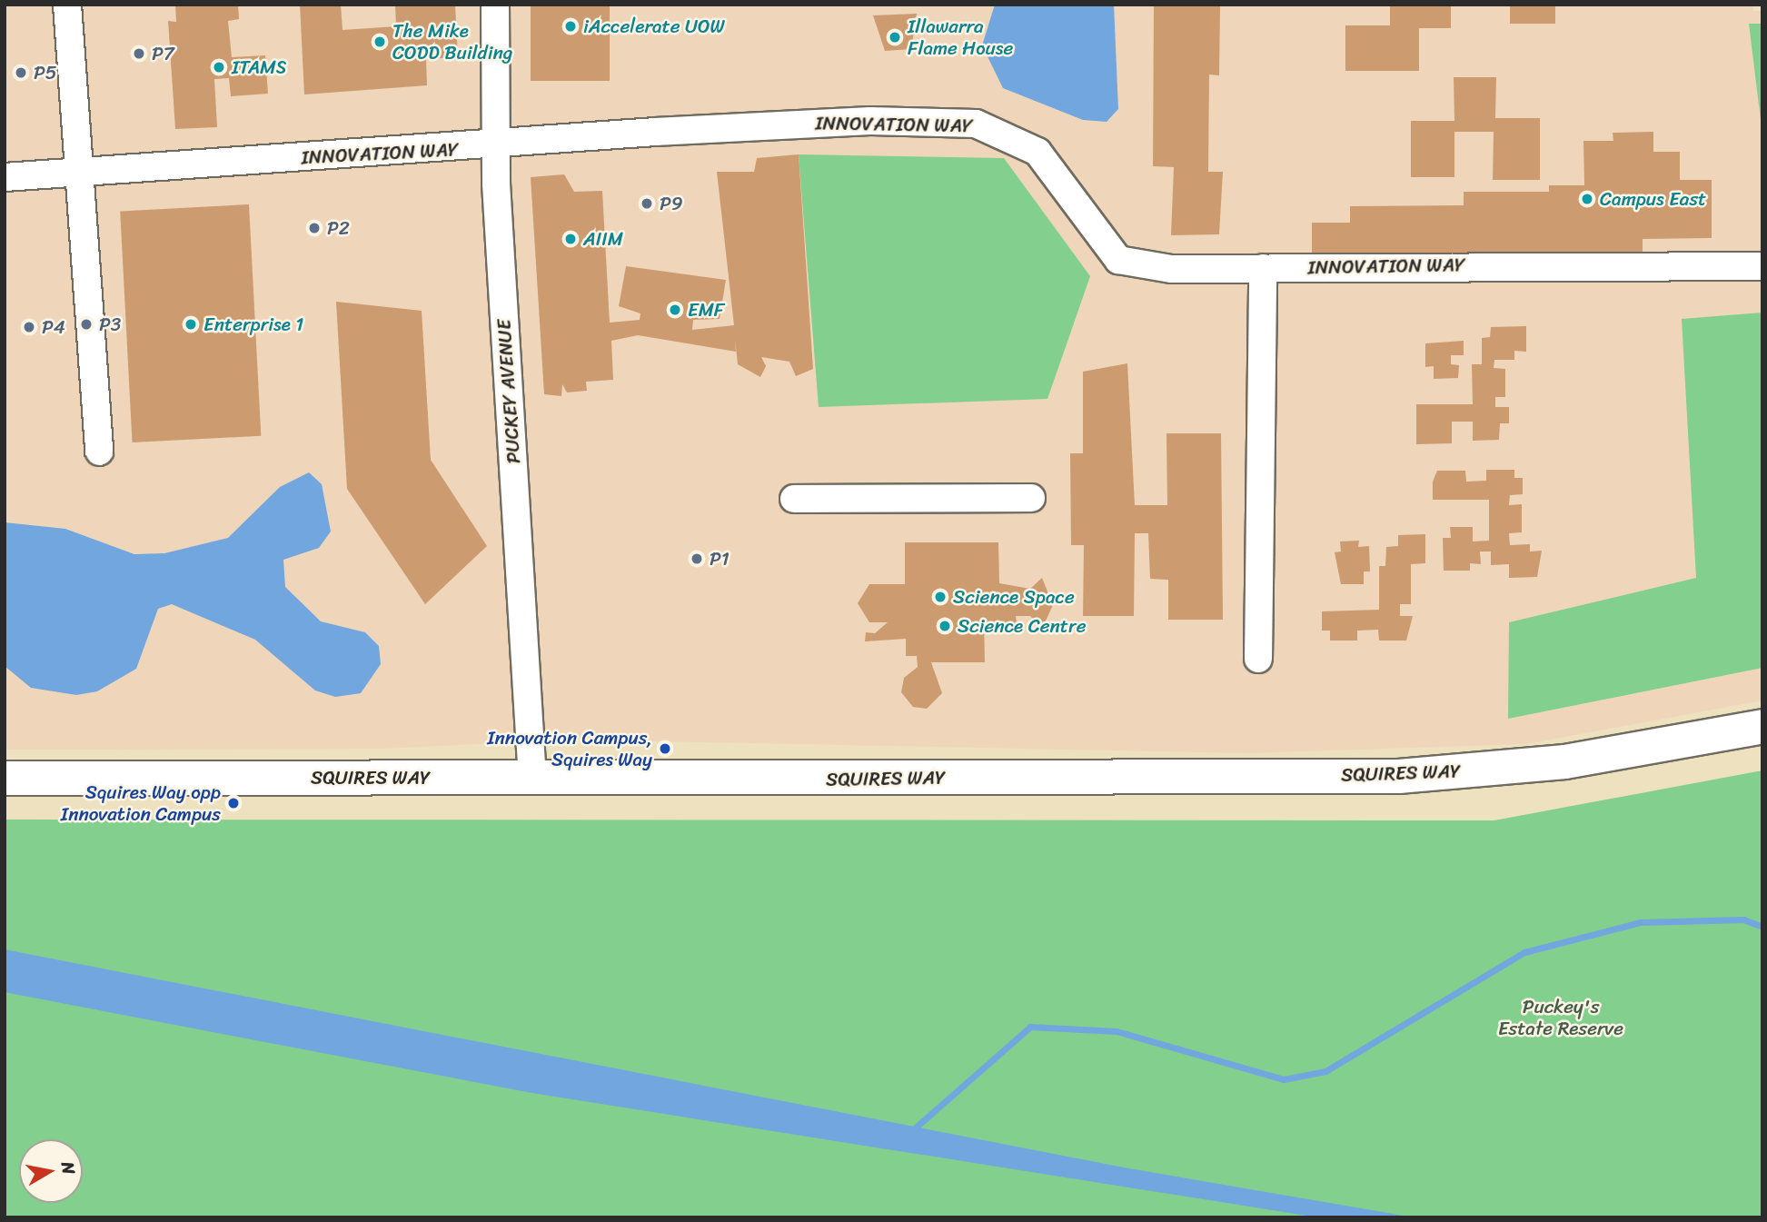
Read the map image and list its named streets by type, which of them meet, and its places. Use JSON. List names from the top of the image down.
{
  "streets": {
    "main road": ["SQUIRES WAY"],
    "street": ["INNOVATION WAY", "PUCKEY AVENUE"]
  },
  "crossings": [
    ["INNOVATION WAY", "PUCKEY AVENUE"],
    ["PUCKEY AVENUE", "SQUIRES WAY"]
  ],
  "parks": ["Puckey's Estate Reserve"],
  "places": [
    "iAccelerate UOW",
    "Illawarra Flame House",
    "The Mike CODD Building",
    "P7",
    "ITAMS",
    "P5",
    "Campus East",
    "P9",
    "P2",
    "AIIM",
    "EMF",
    "P3",
    "Enterprise 1",
    "P4",
    "P1",
    "Science Space",
    "Science Centre",
    "Innovation Campus, Squires Way",
    "Squires Way opp Innovation Campus"
  ],
  "north": "right"
}
